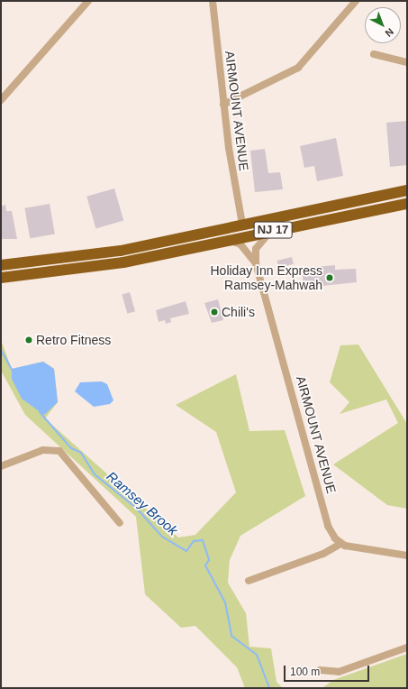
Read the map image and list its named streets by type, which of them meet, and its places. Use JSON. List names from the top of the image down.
{
  "streets": {
    "highway": ["NJ 17"],
    "street": ["AIRMOUNT AVENUE"]
  },
  "crossings": [
    ["AIRMOUNT AVENUE", "NJ 17"]
  ],
  "water": ["Ramsey Brook"],
  "places": ["Holiday Inn Express Ramsey-Mahwah", "Chili's", "Retro Fitness"],
  "scale_bar": "100 m",
  "north": "bottom right"
}
